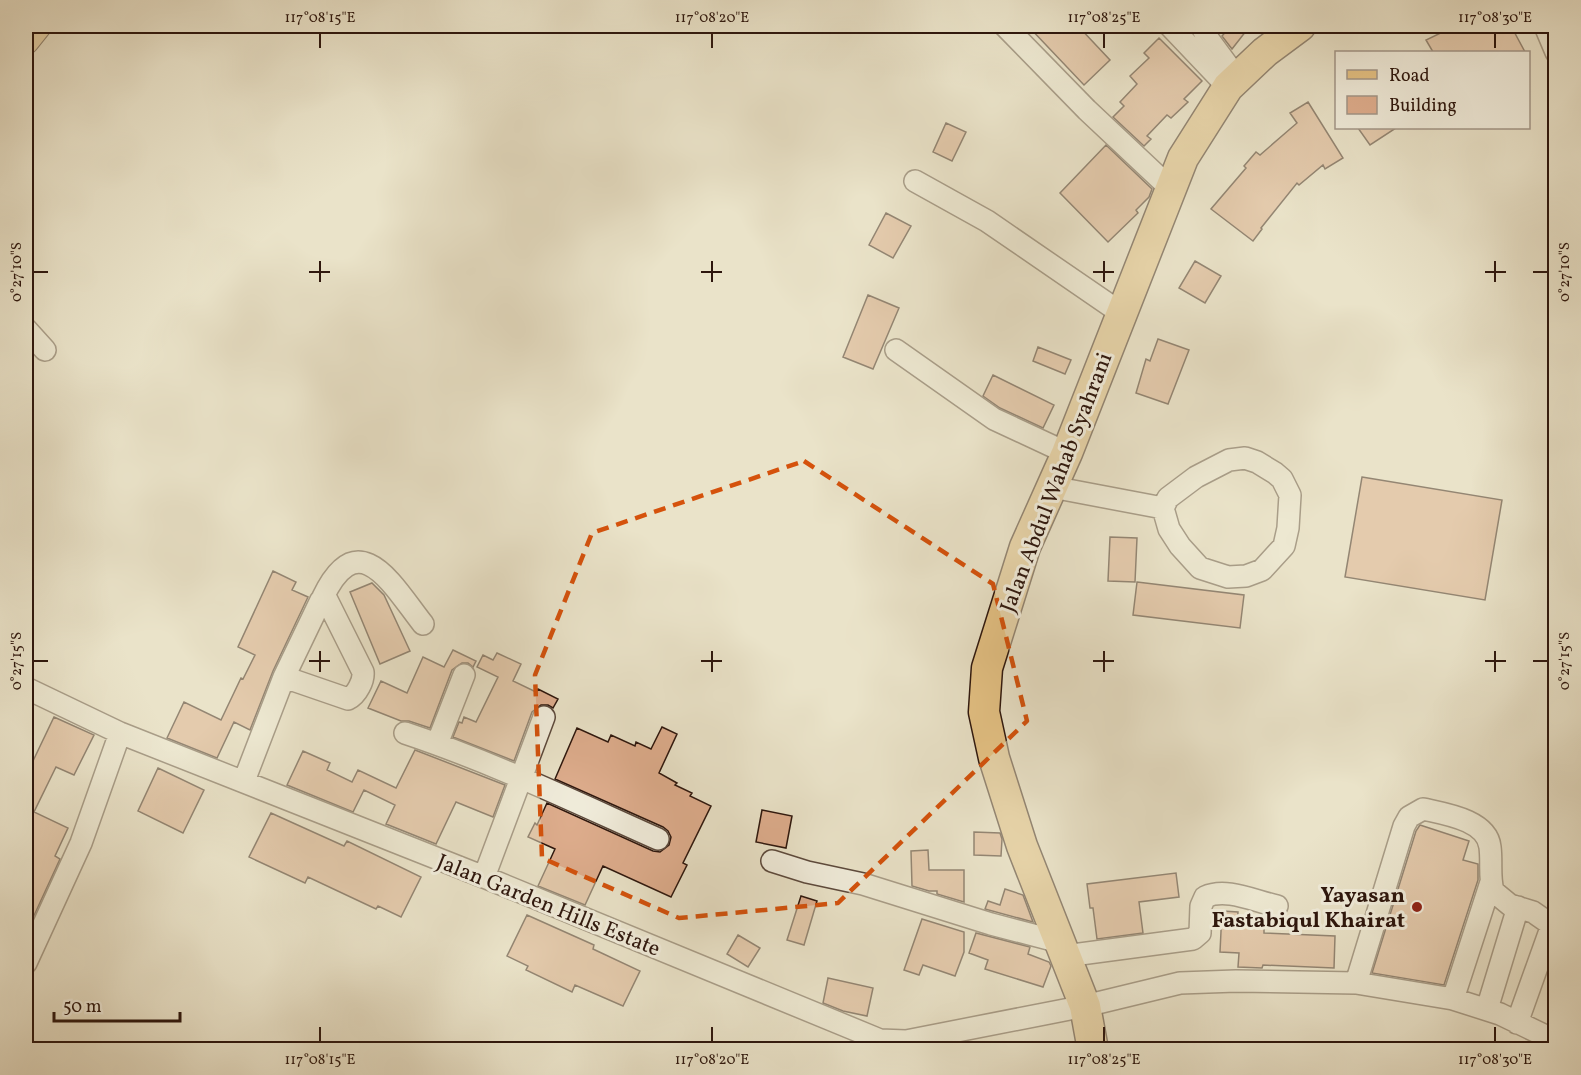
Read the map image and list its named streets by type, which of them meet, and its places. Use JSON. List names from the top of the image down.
{
  "streets": {
    "highway": ["Jalan Abdul Wahab Syahrani"],
    "street": ["Jalan Garden Hills Estate"]
  },
  "crossings": [
    ["Jalan Abdul Wahab Syahrani", "Jalan Garden Hills Estate"]
  ],
  "places": ["Yayasan Fastabiqul Khairat"],
  "legend": ["Road", "Building"],
  "scale_bar": "50 m",
  "coordinates": [
    "117°08'15\"E",
    "117°08'20\"E",
    "117°08'25\"E",
    "117°08'30\"E",
    "0°27'10\"S",
    "0°27'15\"S"
  ]
}
